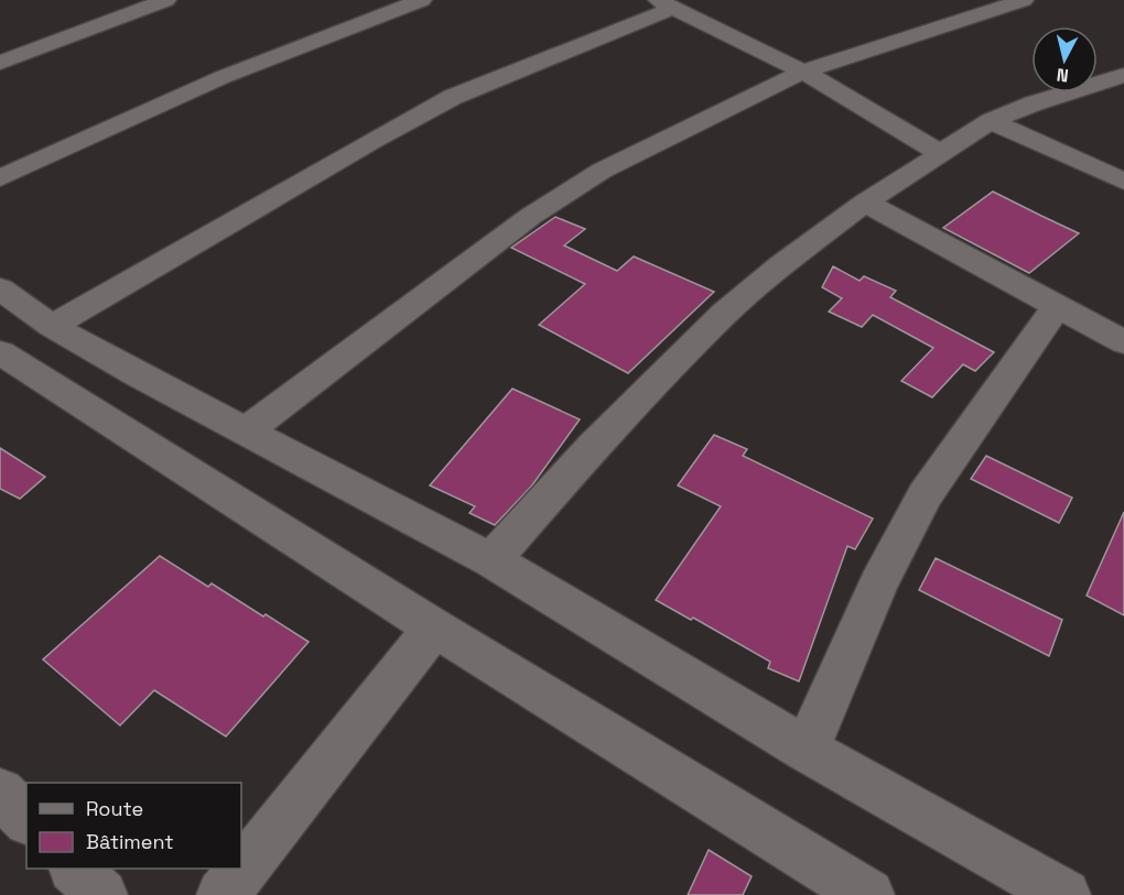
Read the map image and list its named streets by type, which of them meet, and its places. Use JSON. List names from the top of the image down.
{
  "legend": ["Route", "Bâtiment"],
  "north": "bottom"
}
